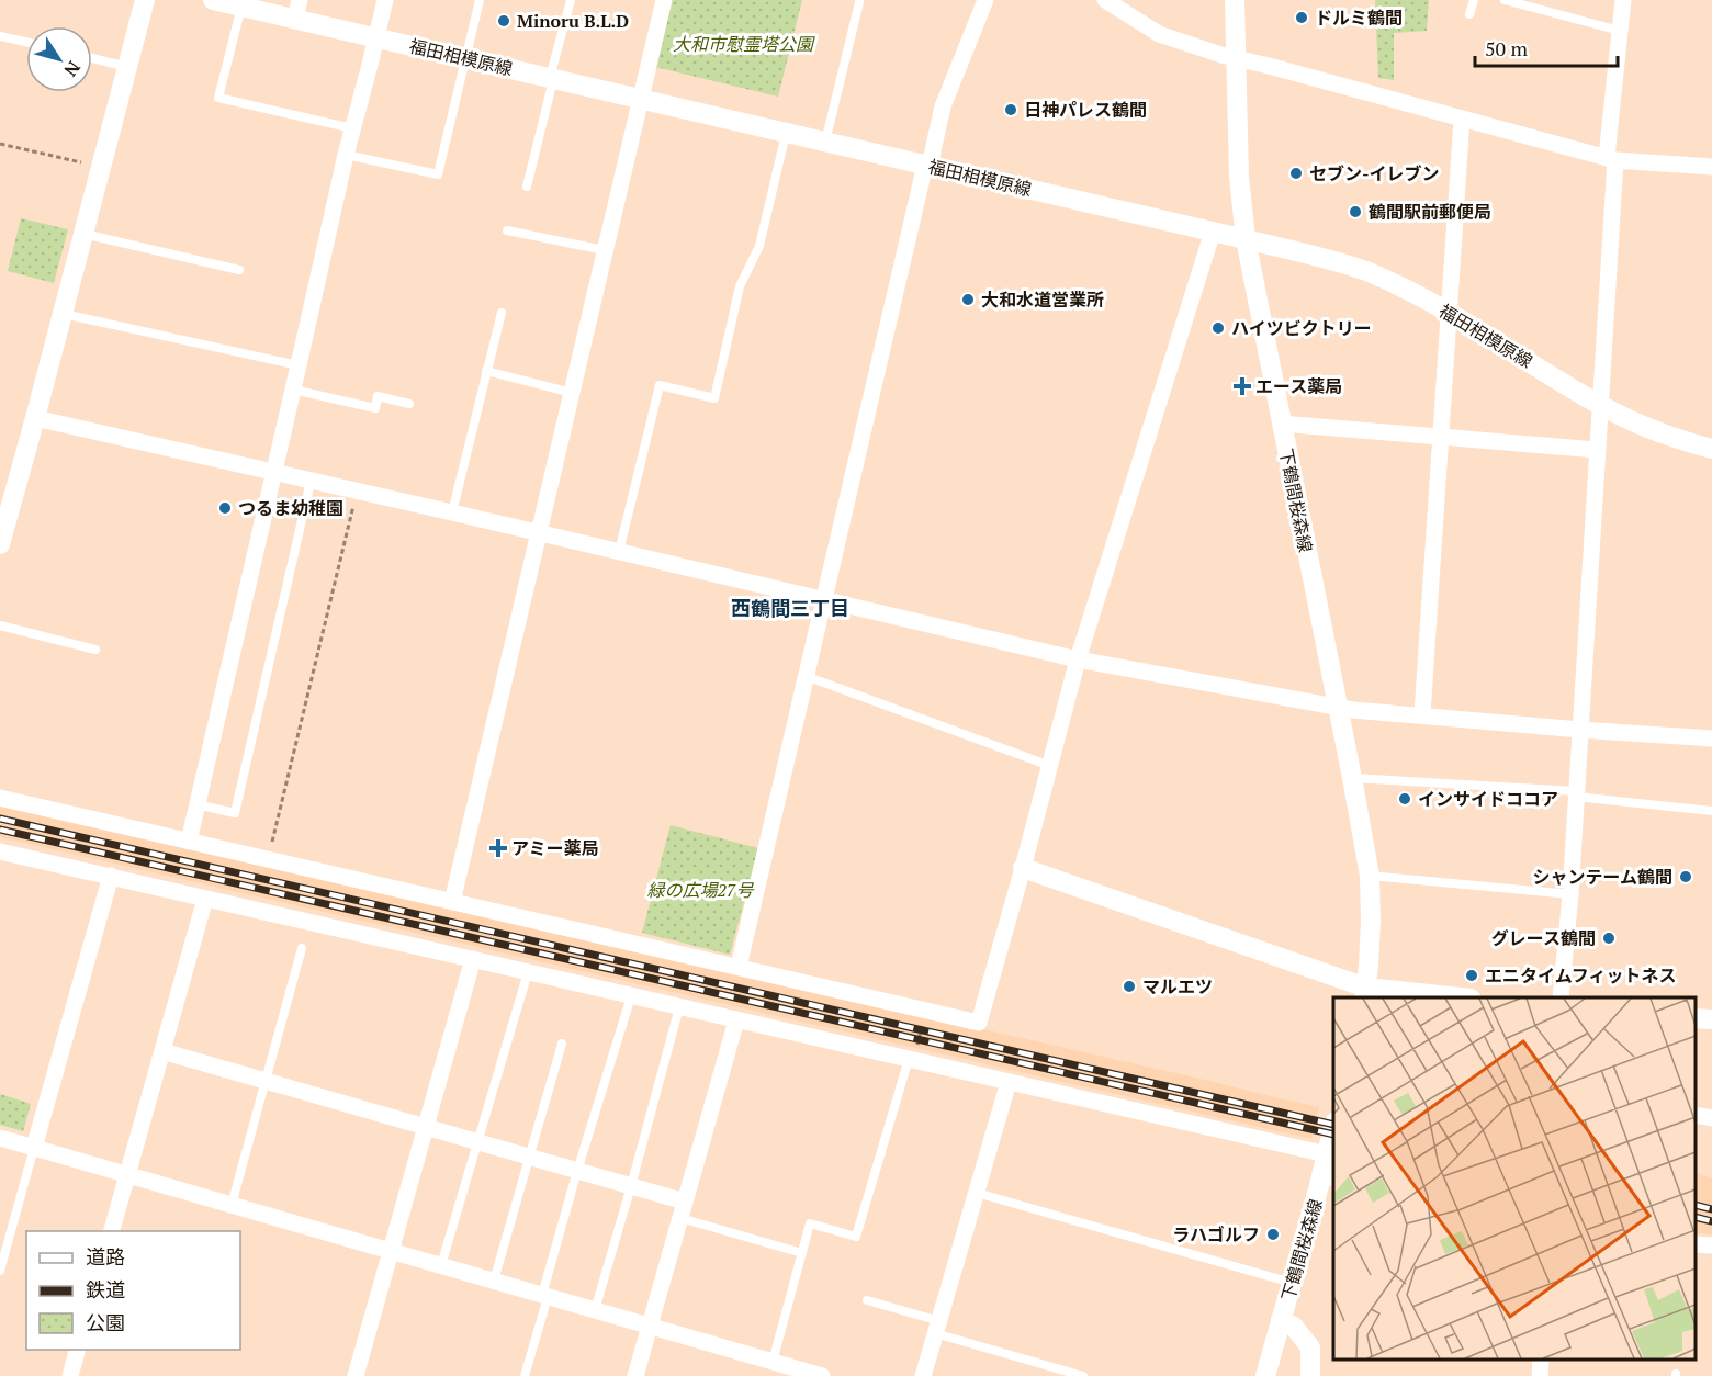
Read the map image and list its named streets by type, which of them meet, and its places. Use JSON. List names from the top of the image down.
{
  "streets": {
    "street": ["福田相模原線", "下鶴間桜森線"]
  },
  "crossings": [
    ["福田相模原線", "下鶴間桜森線"]
  ],
  "districts": ["西鶴間三丁目"],
  "parks": ["大和市慰霊塔公園", "緑の広場27号"],
  "places": {
    "other": [
      "ドルミ鶴間",
      "Minoru B.L.D",
      "日神パレス鶴間",
      "セブン-イレブン",
      "鶴間駅前郵便局",
      "大和水道営業所",
      "ハイツビクトリー",
      "つるま幼稚園",
      "インサイドココア",
      "シャンテーム鶴間",
      "グレース鶴間",
      "エニタイムフィットネス",
      "マルエツ",
      "ラハゴルフ"
    ],
    "health": ["エース薬局", "アミー薬局"]
  },
  "legend": ["道路", "鉄道", "公園"],
  "scale_bar": "50 m",
  "north": "bottom right"
}
